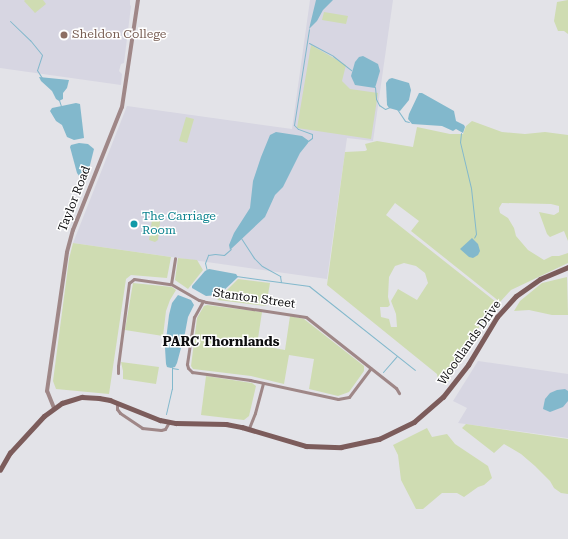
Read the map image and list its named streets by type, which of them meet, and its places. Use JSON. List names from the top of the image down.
{
  "streets": {
    "main road": ["Woodlands Drive"],
    "street": ["Taylor Road", "Stanton Street"]
  },
  "crossings": [
    ["Taylor Road", "Woodlands Drive"]
  ],
  "districts": ["PARC Thornlands"],
  "places": ["Sheldon College", "The Carriage Room"]
}
